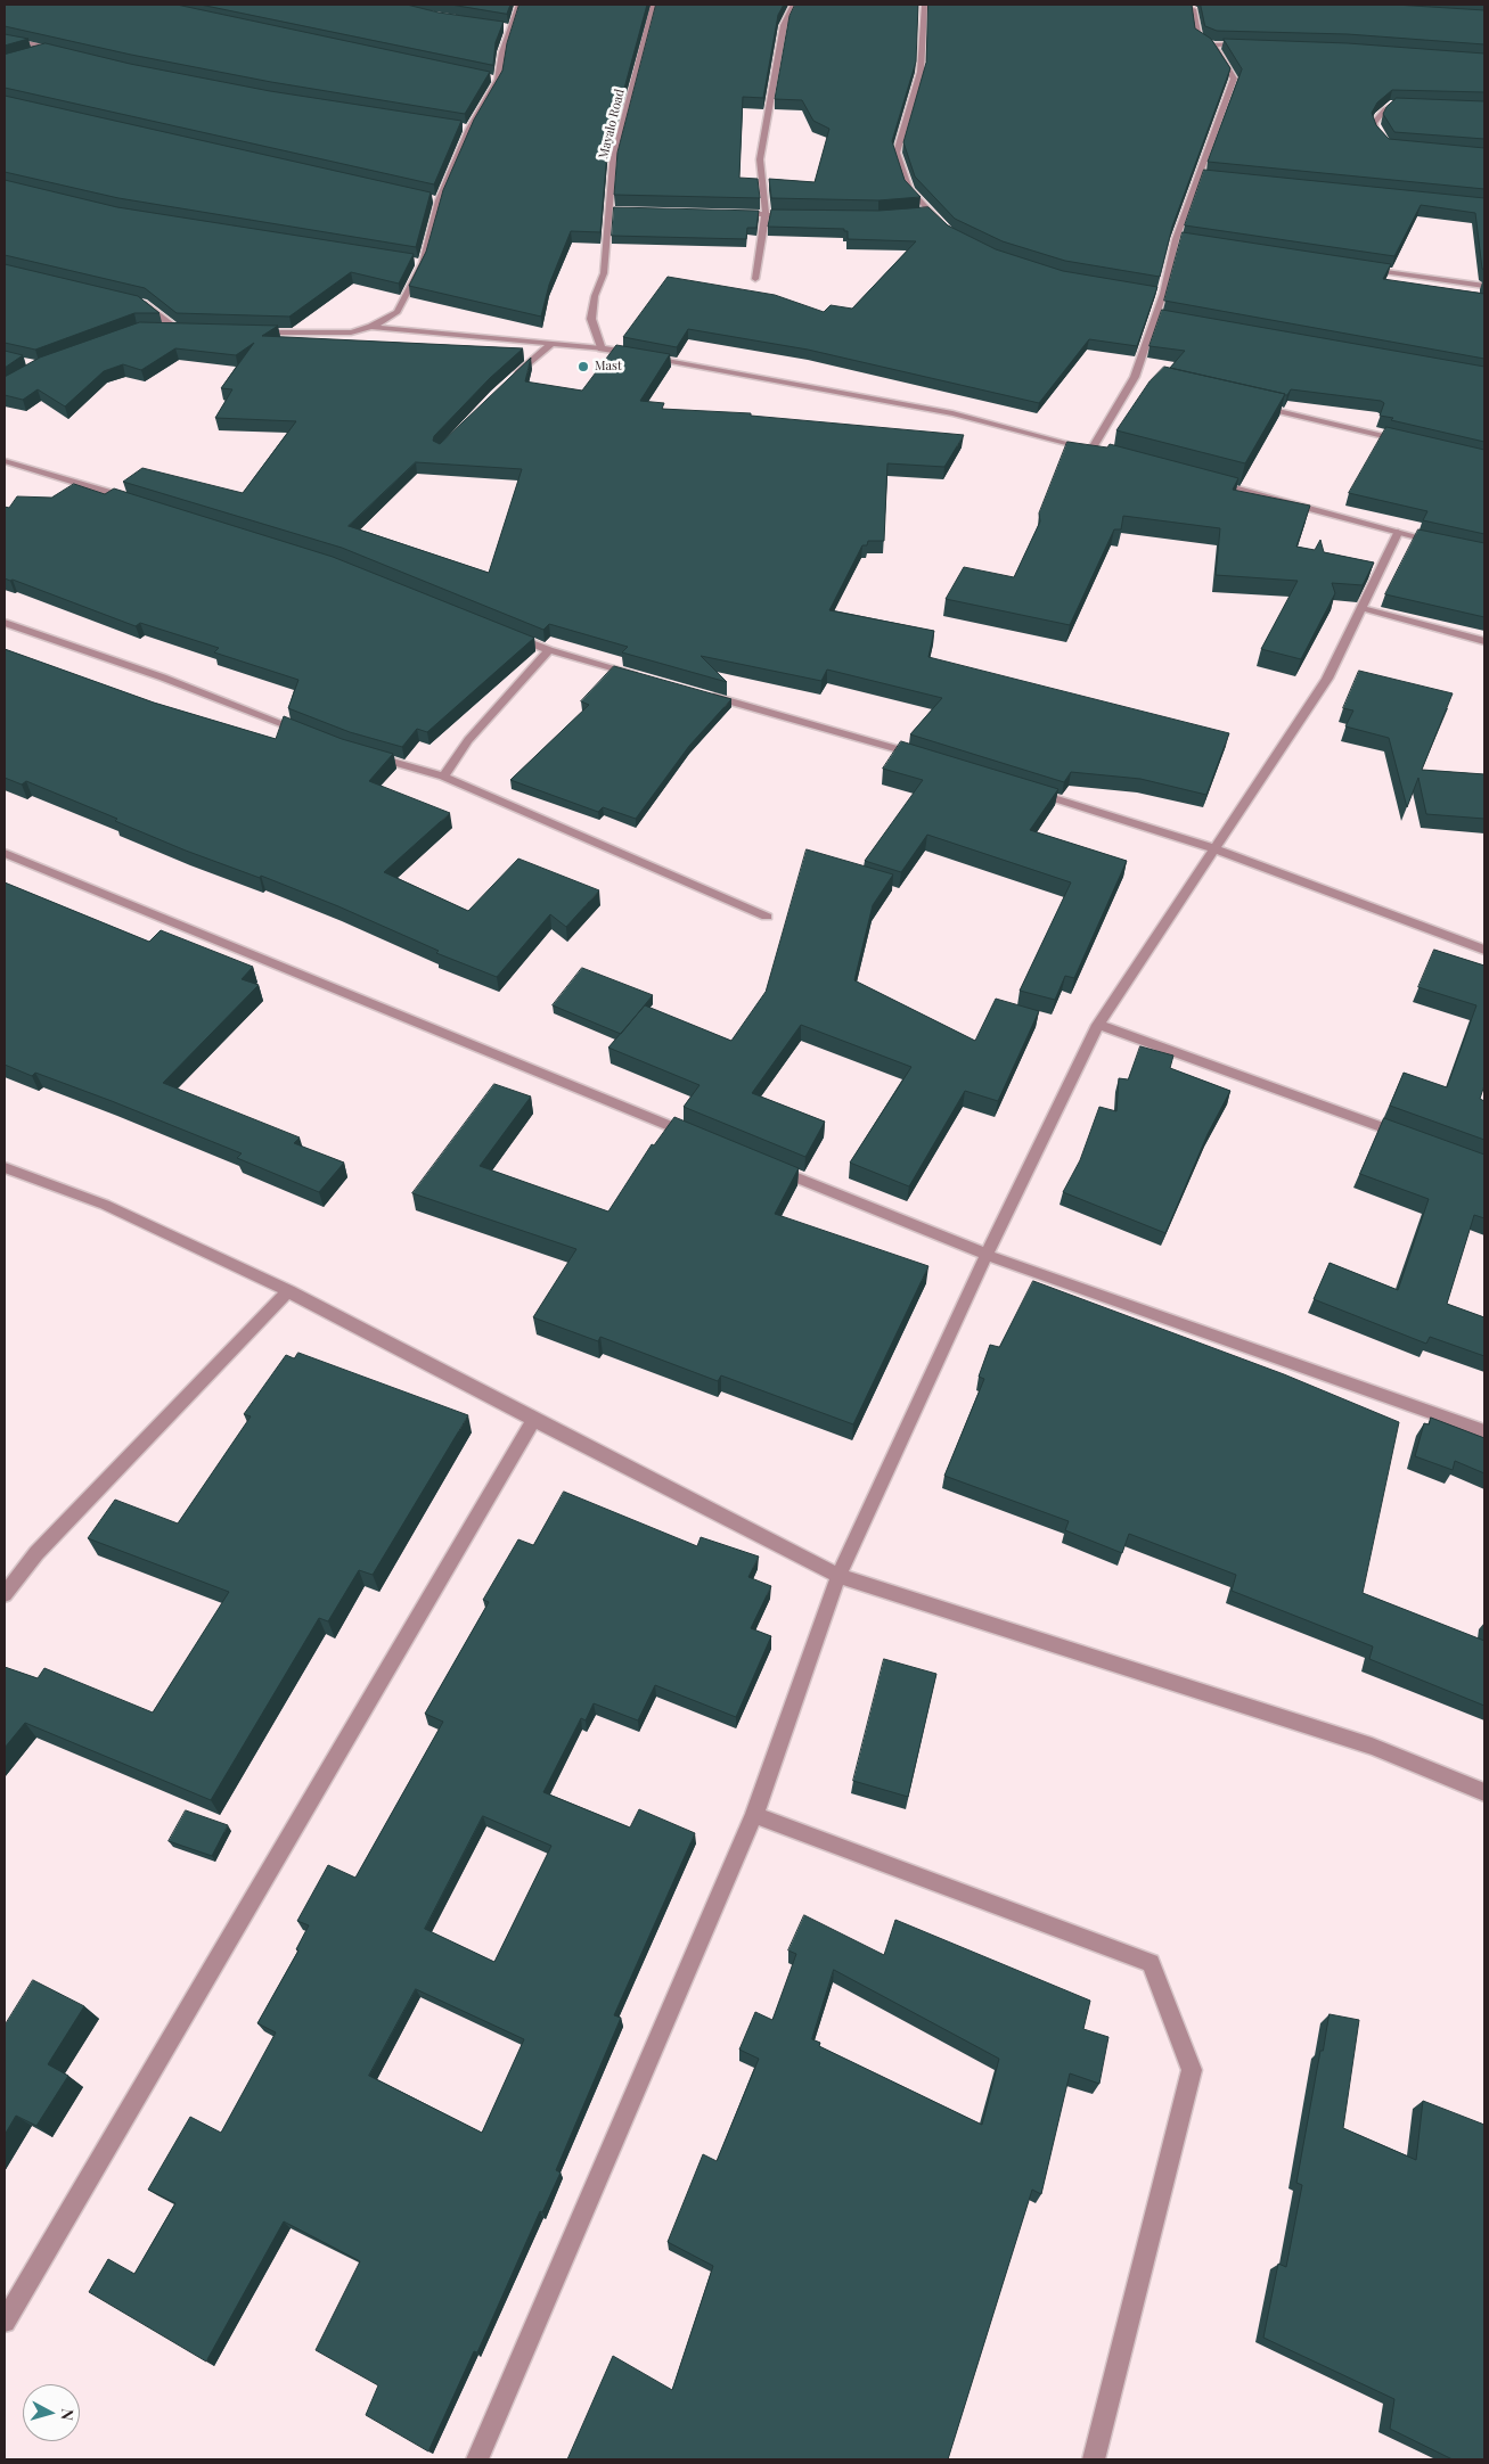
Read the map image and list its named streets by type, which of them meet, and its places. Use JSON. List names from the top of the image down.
{
  "streets": {
    "street": ["Mayalo Road"]
  },
  "places": ["Mast"],
  "north": "right"
}
